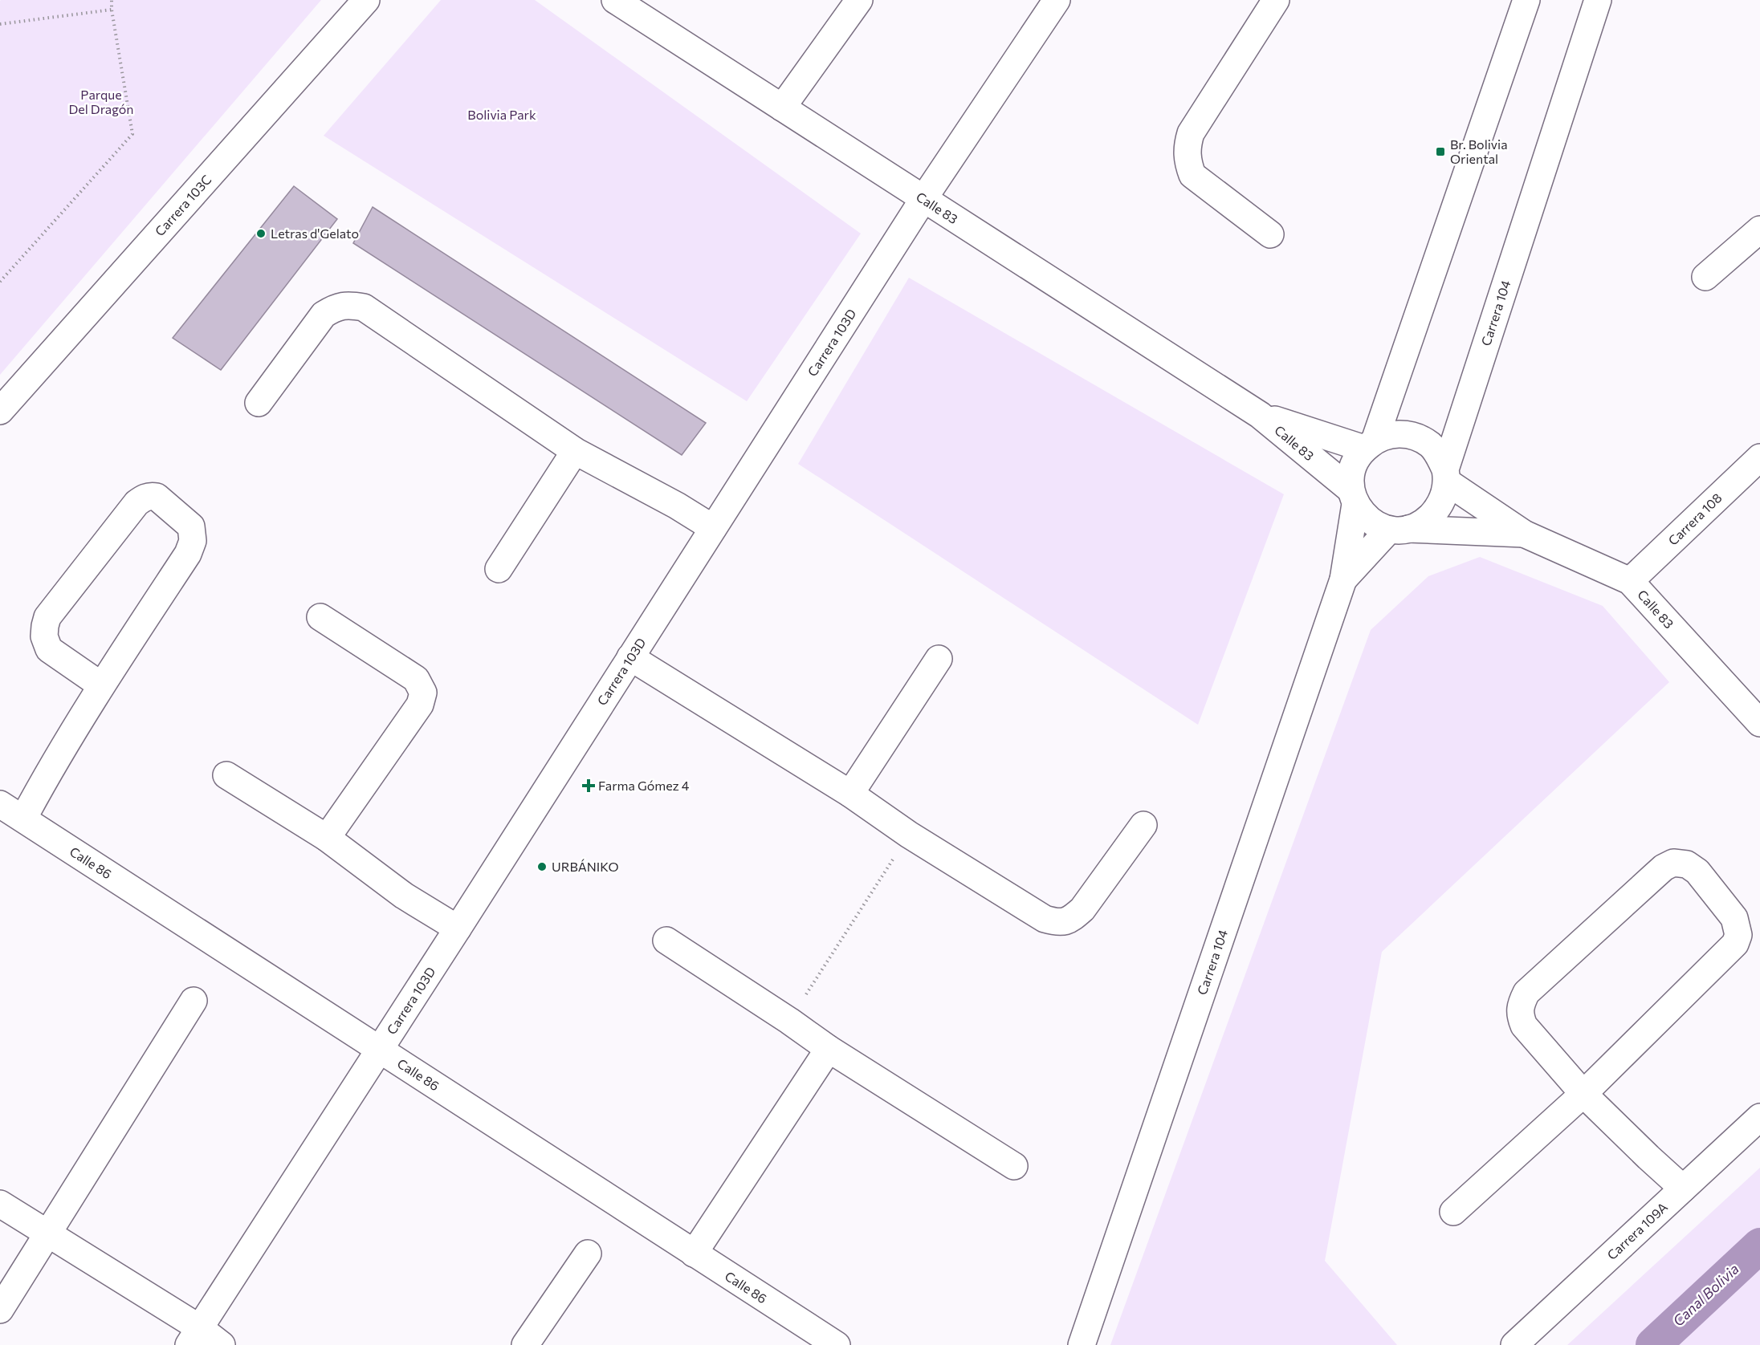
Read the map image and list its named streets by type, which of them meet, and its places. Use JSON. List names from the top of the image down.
{
  "streets": {
    "street": [
      "Carrera 103C",
      "Calle 83",
      "Carrera 104",
      "Carrera 103D",
      "Carrera 108",
      "Calle 86",
      "Carrera 109A"
    ]
  },
  "crossings": [
    ["Calle 83", "Carrera 104"],
    ["Calle 83", "Carrera 103D"],
    ["Calle 83", "Carrera 108"],
    ["Carrera 103D", "Calle 86"]
  ],
  "water": ["Canal Bolivia"],
  "parks": ["Parque Del Dragón", "Bolivia Park"],
  "places": {
    "transit": ["Br. Bolivia Oriental"],
    "other": ["Letras d'Gelato", "URBÁNIKO"],
    "health": ["Farma Gómez 4"]
  }
}
